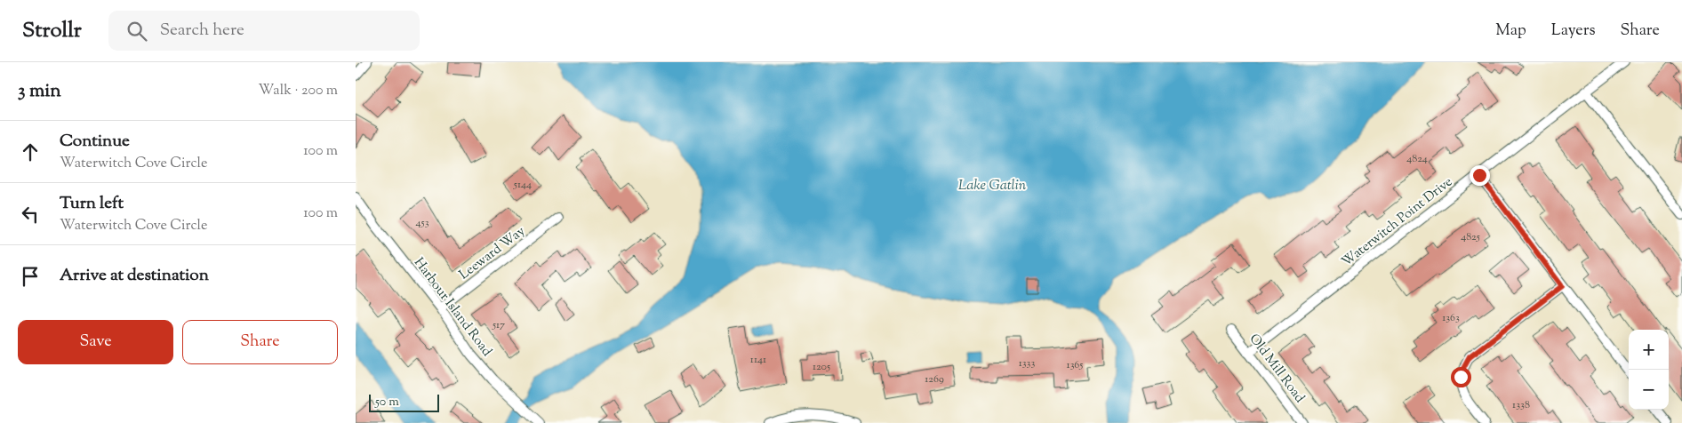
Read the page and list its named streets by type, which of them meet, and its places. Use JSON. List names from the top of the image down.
{
  "streets": {
    "street": [
      "Waterwitch Point Drive",
      "Leeward Way",
      "Harbour Island Road",
      "Old Mill Road"
    ]
  },
  "crossings": [
    ["Waterwitch Point Drive", "Old Mill Road"],
    ["Leeward Way", "Harbour Island Road"]
  ],
  "water": ["Lake Gatlin"],
  "house_numbers": [
    "4824",
    "5144",
    "453",
    "4825",
    "1363",
    "517",
    "1141",
    "1333",
    "1365",
    "1205",
    "1269",
    "1338"
  ],
  "scale_bar": "50 m",
  "page": {
    "header": "Strollr",
    "search": "Search here",
    "nav": ["Map", "Layers", "Share"],
    "heading": ["3 min", "Walk · 200 m"],
    "list": [
      ["Continue", "Waterwitch Cove Circle", "100 m"],
      ["Turn left", "Waterwitch Cove Circle", "100 m"],
      "Arrive at destination"
    ],
    "buttons": ["Save", "Share"],
    "map_buttons": ["+", "−"],
    "scale": "50 m"
  }
}
